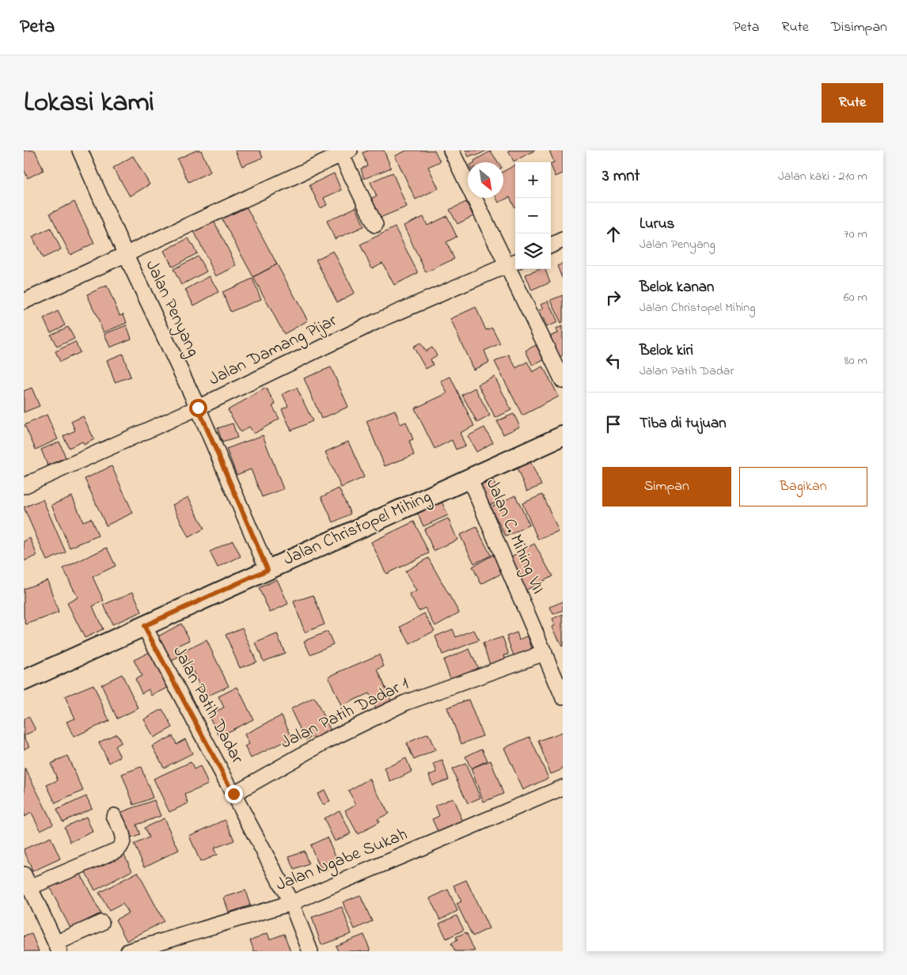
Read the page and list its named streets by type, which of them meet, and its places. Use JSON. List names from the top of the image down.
{
  "streets": {
    "street": [
      "Jalan Penyang",
      "Jalan Damang Pijar",
      "Jalan Christopel Mihing",
      "Jalan C. Mihing VII",
      "Jalan Patih Dadar",
      "Jalan Patih Dadar 1",
      "Jalan Ngabe Sukah"
    ]
  },
  "crossings": [
    ["Jalan Penyang", "Jalan Damang Pijar"],
    ["Jalan Penyang", "Jalan Christopel Mihing"],
    ["Jalan Christopel Mihing", "Jalan C. Mihing VII"],
    ["Jalan Christopel Mihing", "Jalan Patih Dadar"],
    ["Jalan C. Mihing VII", "Jalan Patih Dadar 1"],
    ["Jalan Patih Dadar", "Jalan Patih Dadar 1"],
    ["Jalan Patih Dadar", "Jalan Ngabe Sukah"]
  ],
  "north": "bottom right",
  "page": {
    "header": "Peta",
    "nav": ["Peta", "Rute", "Disimpan"],
    "title": "Lokasi kami",
    "buttons": [
      "Rute",
      ["Simpan", "Bagikan"]
    ],
    "heading": ["3 mnt", "Jalan kaki · 210 m"],
    "map_buttons": ["+", "−"],
    "list": [
      ["Lurus", "Jalan Penyang", "70 m"],
      ["Belok kanan", "Jalan Christopel Mihing", "60 m"],
      ["Belok kiri", "Jalan Patih Dadar", "80 m"],
      "Tiba di tujuan"
    ]
  }
}
